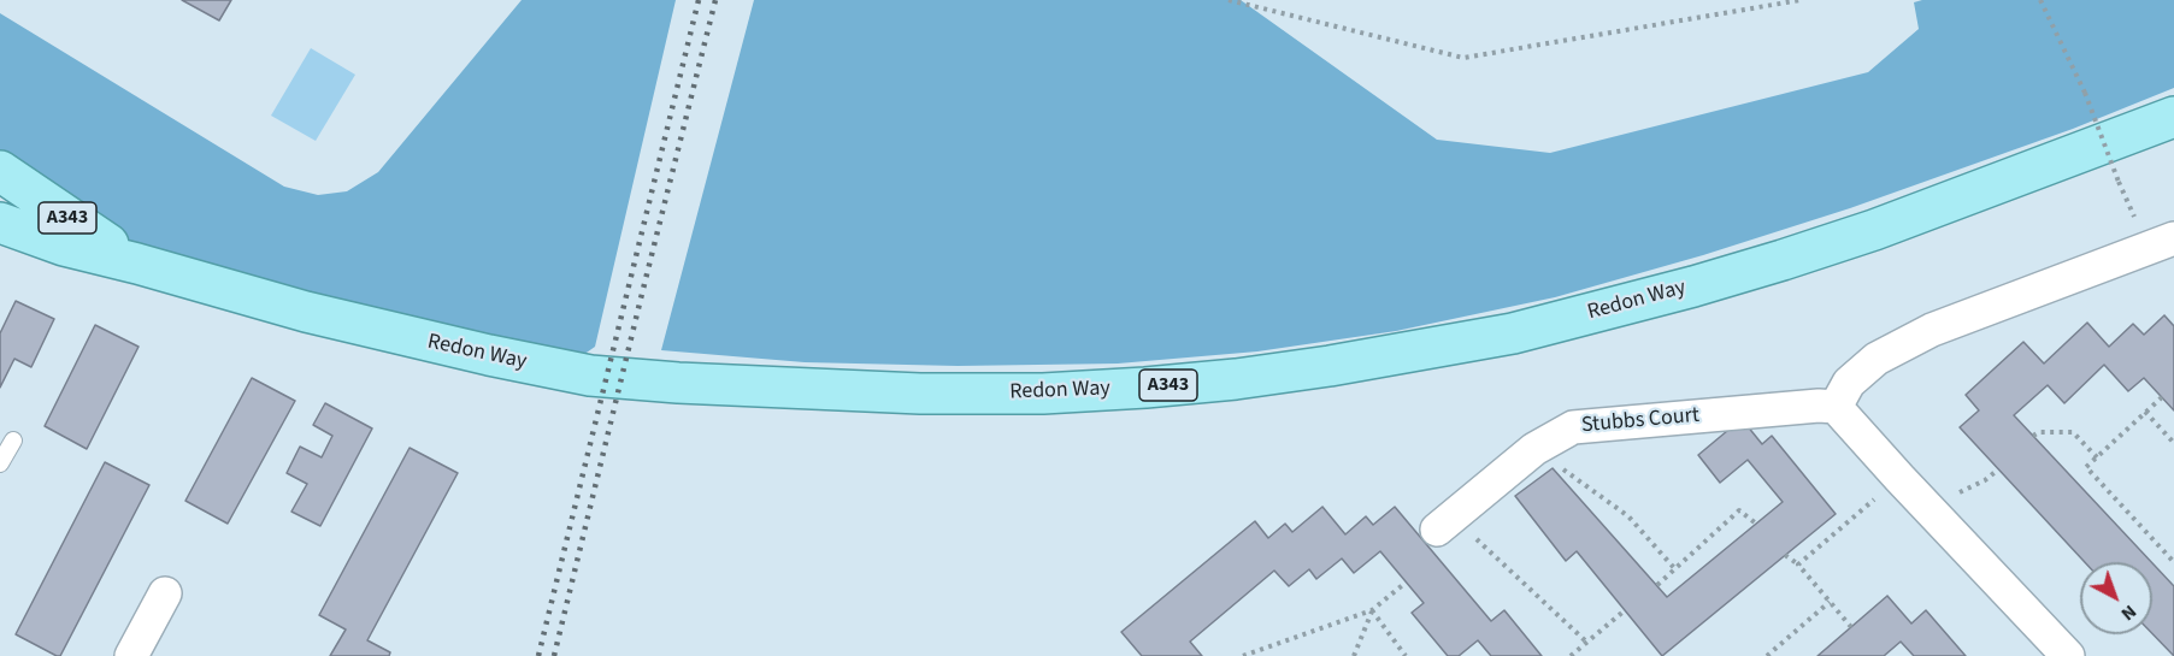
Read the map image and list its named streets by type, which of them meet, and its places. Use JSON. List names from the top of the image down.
{
  "streets": {
    "main road": ["A343", "Redon Way"],
    "street": ["Stubbs Court"]
  },
  "north": "bottom right"
}
